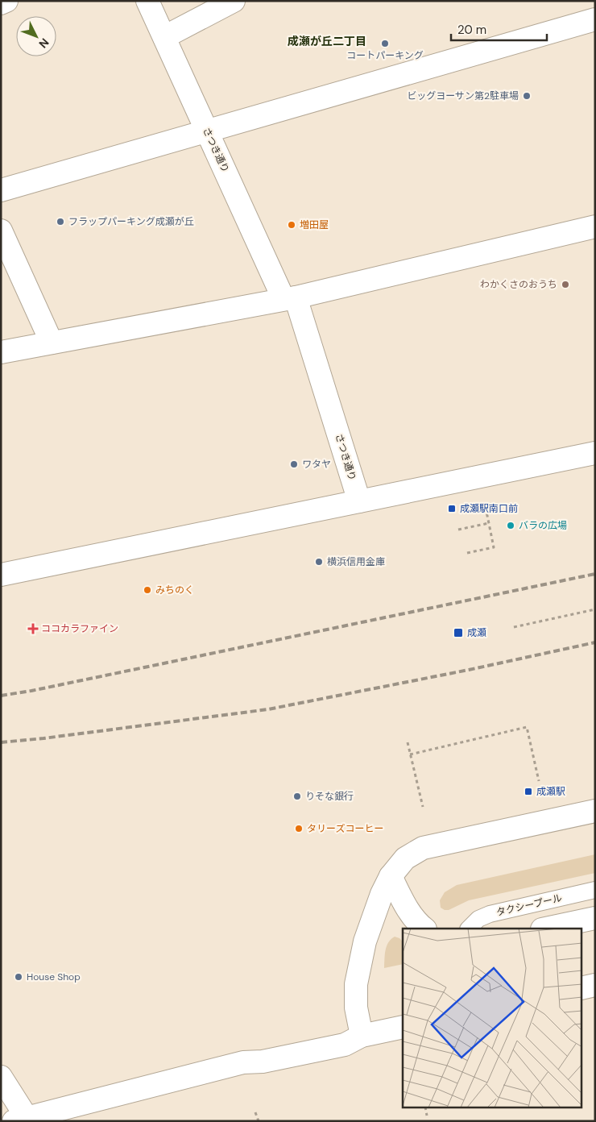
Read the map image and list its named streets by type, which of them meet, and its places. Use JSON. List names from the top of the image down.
{
  "streets": {
    "street": ["さつき通り"],
    "lane": ["タクシープール"]
  },
  "districts": ["成瀬が丘二丁目"],
  "places": {
    "other": [
      "コートパーキング",
      "ビッグヨーサン第2駐車場",
      "フラップパーキング成瀬が丘",
      "増田屋",
      "わかくさのおうち",
      "ワタヤ",
      "バラの広場",
      "横浜信用金庫",
      "みちのく",
      "りそな銀行",
      "タリーズコーヒー",
      "House Shop"
    ],
    "transit": ["成瀬駅南口前", "成瀬", "成瀬駅"],
    "health": ["ココカラファイン"]
  },
  "scale_bar": "20 m",
  "north": "bottom right"
}
